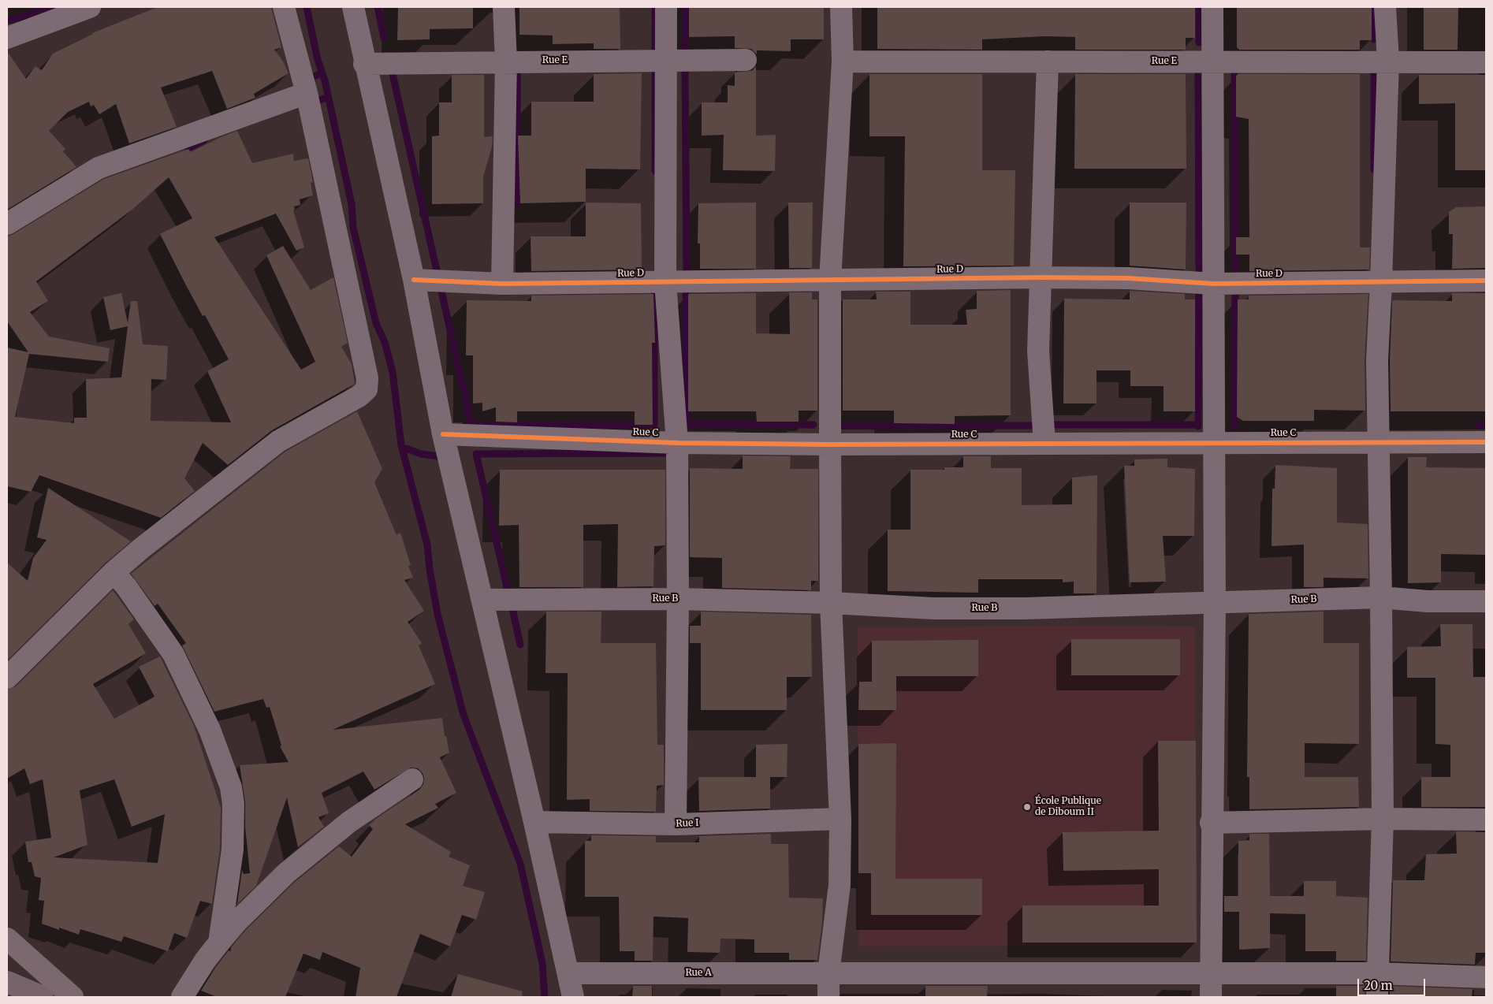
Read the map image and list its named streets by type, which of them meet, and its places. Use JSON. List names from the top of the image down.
{
  "streets": {
    "street": [
      "Rue E",
      "Rue D",
      "Rue C",
      "Rue B",
      "Rue I",
      "Rue A"
    ]
  },
  "places": ["École Publique de Diboum II"],
  "scale_bar": "20 m"
}
